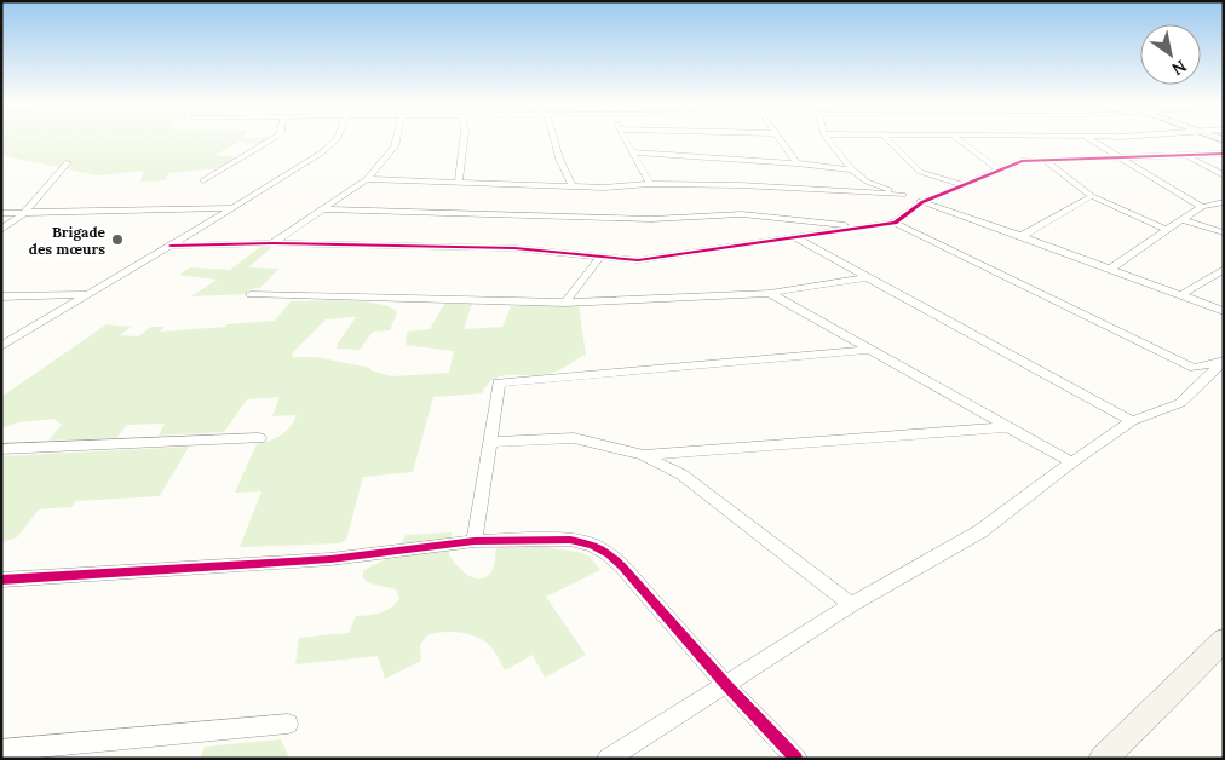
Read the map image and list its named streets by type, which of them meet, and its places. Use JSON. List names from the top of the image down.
{
  "places": ["Brigade des mœurs"],
  "north": "bottom right"
}
